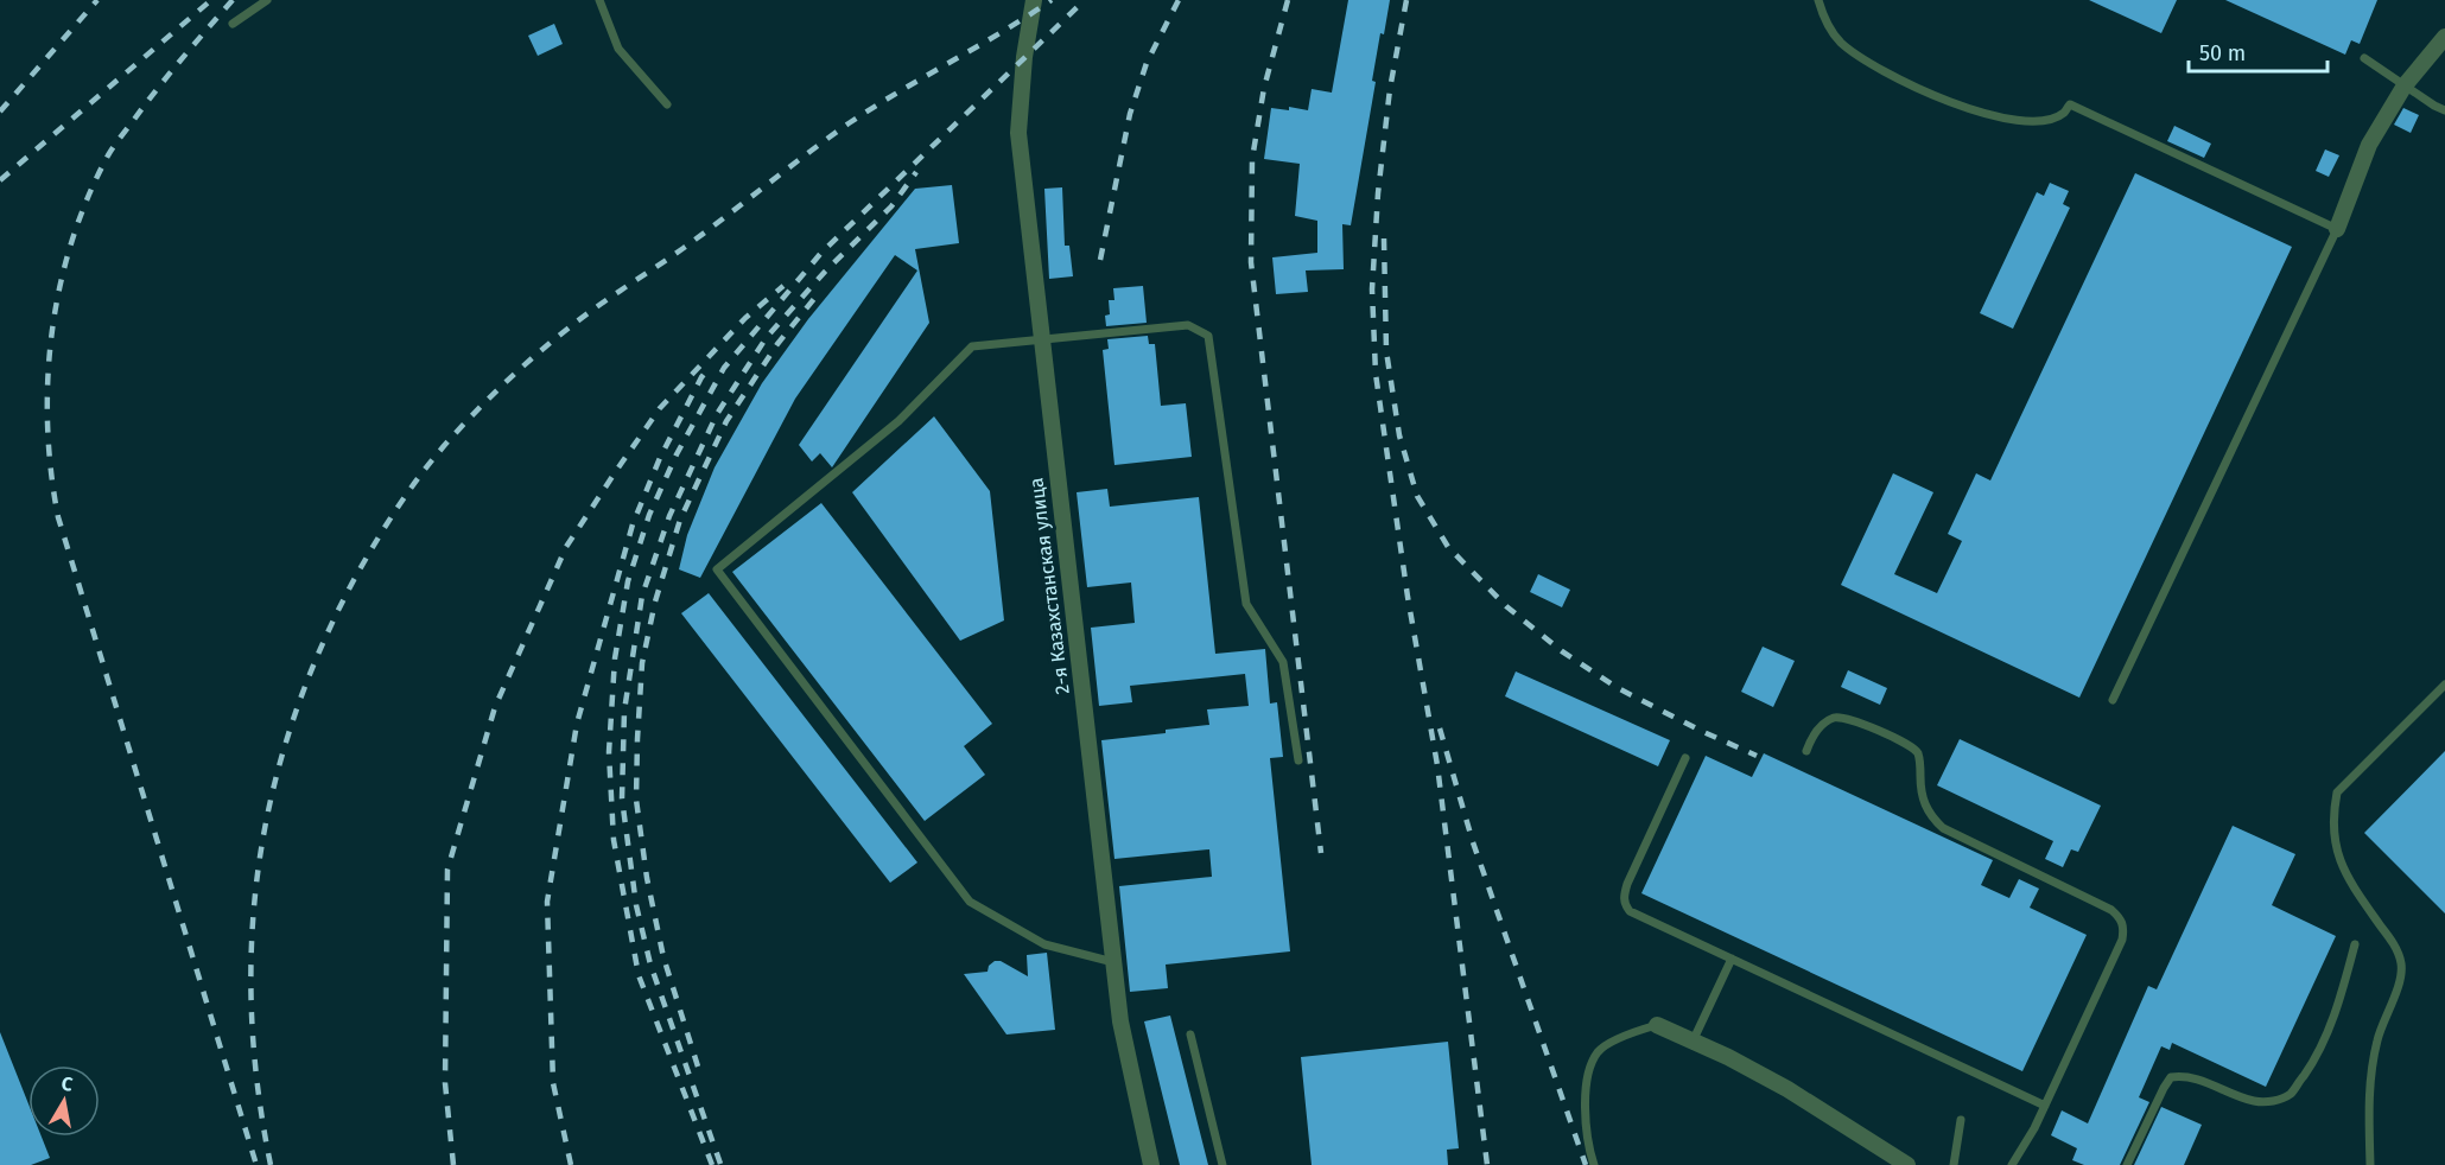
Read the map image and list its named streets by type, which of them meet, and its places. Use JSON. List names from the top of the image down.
{
  "streets": {
    "street": ["2-я Казахстанская улица"]
  },
  "scale_bar": "50 m",
  "north": "top"
}
